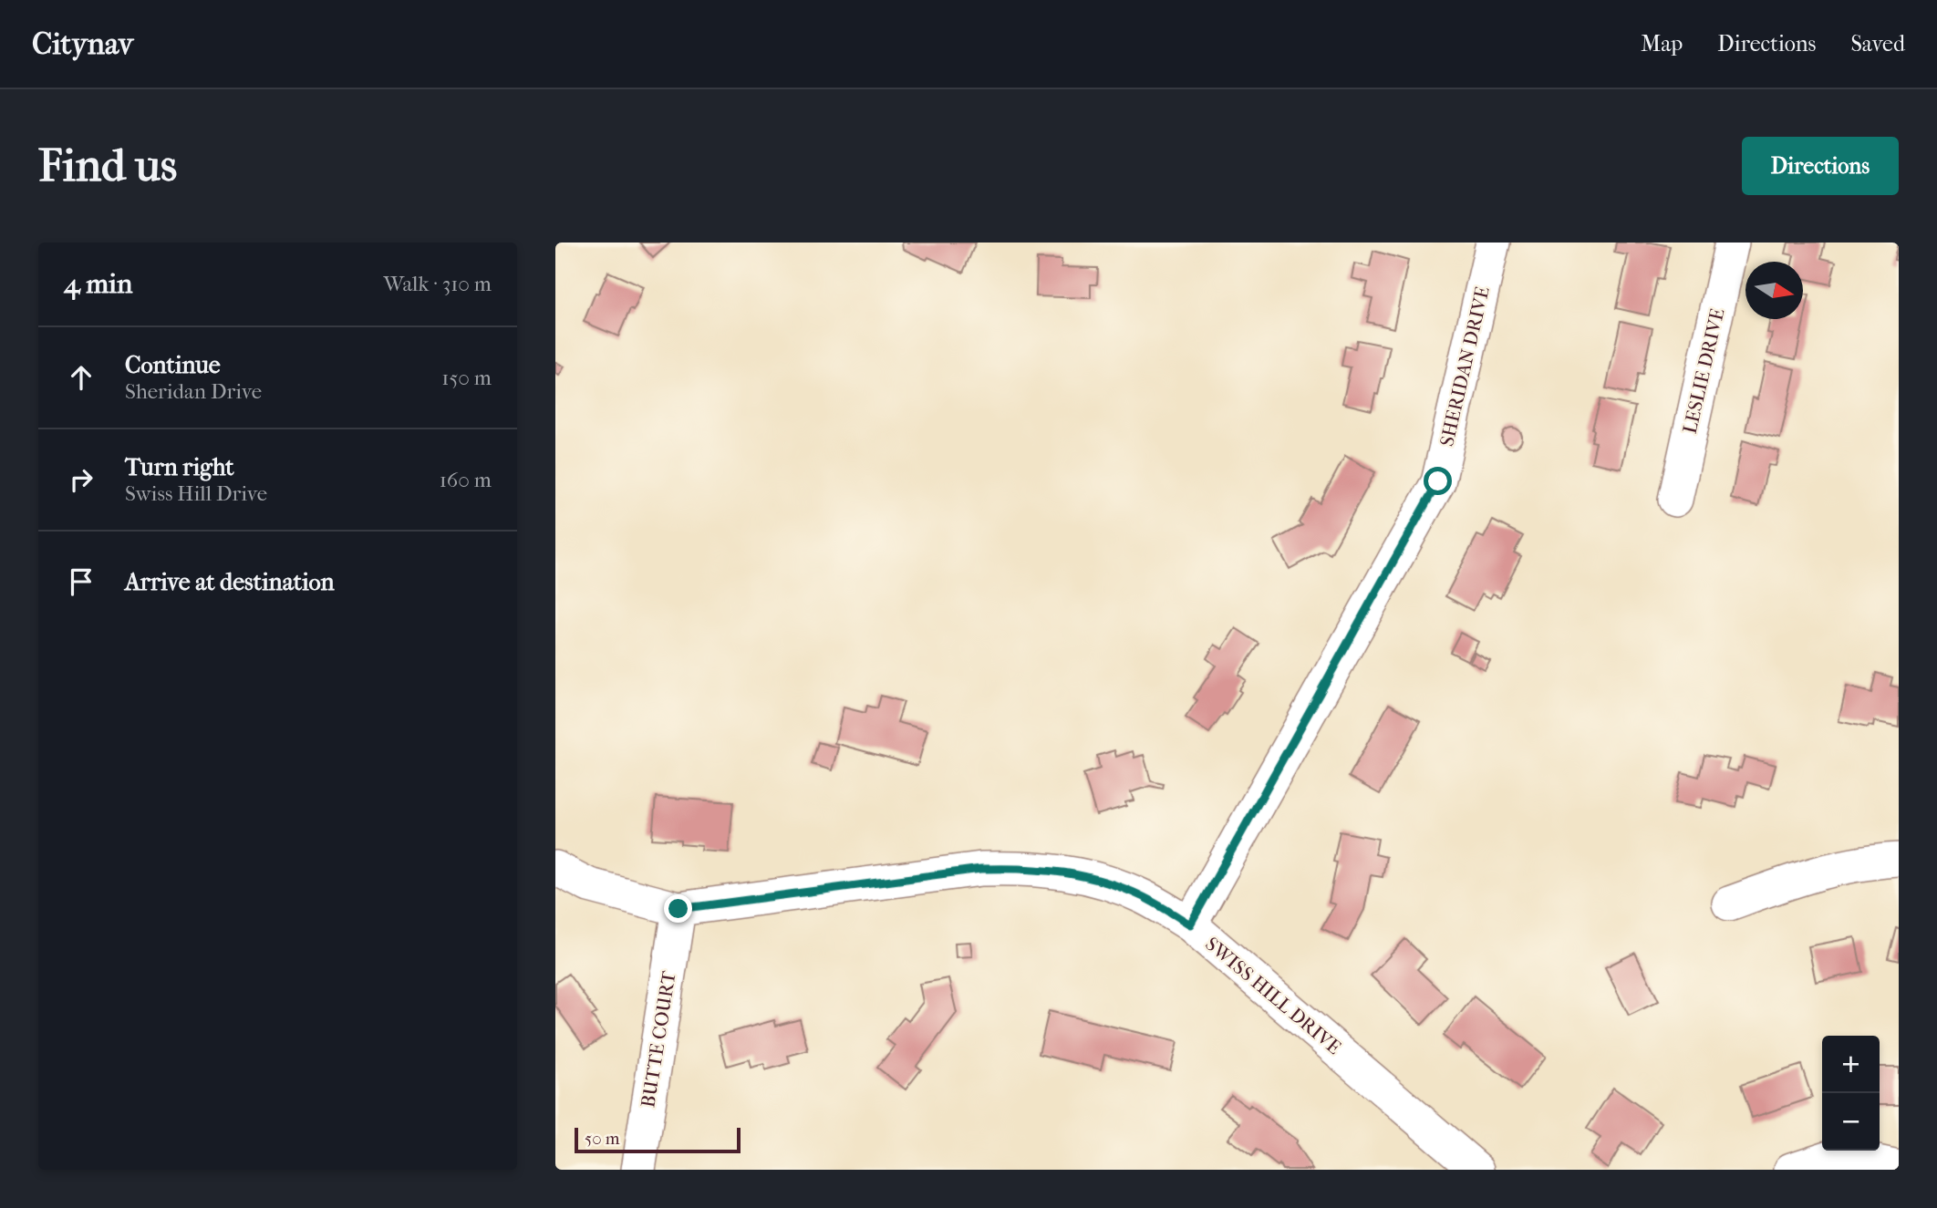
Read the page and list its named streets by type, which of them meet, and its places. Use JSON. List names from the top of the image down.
{
  "streets": {
    "street": [
      "SHERIDAN DRIVE",
      "LESLIE DRIVE",
      "SWISS HILL DRIVE",
      "BUTTE COURT"
    ]
  },
  "crossings": [
    ["SHERIDAN DRIVE", "SWISS HILL DRIVE"],
    ["SWISS HILL DRIVE", "BUTTE COURT"]
  ],
  "scale_bar": "50 m",
  "north": "right",
  "page": {
    "header": "Citynav",
    "nav": ["Map", "Directions", "Saved"],
    "buttons": "Directions",
    "title": "Find us",
    "heading": ["4 min", "Walk · 310 m"],
    "list": [
      ["Continue", "Sheridan Drive", "150 m"],
      ["Turn right", "Swiss Hill Drive", "160 m"],
      "Arrive at destination"
    ],
    "map_buttons": ["+", "−"],
    "scale": "50 m"
  }
}
